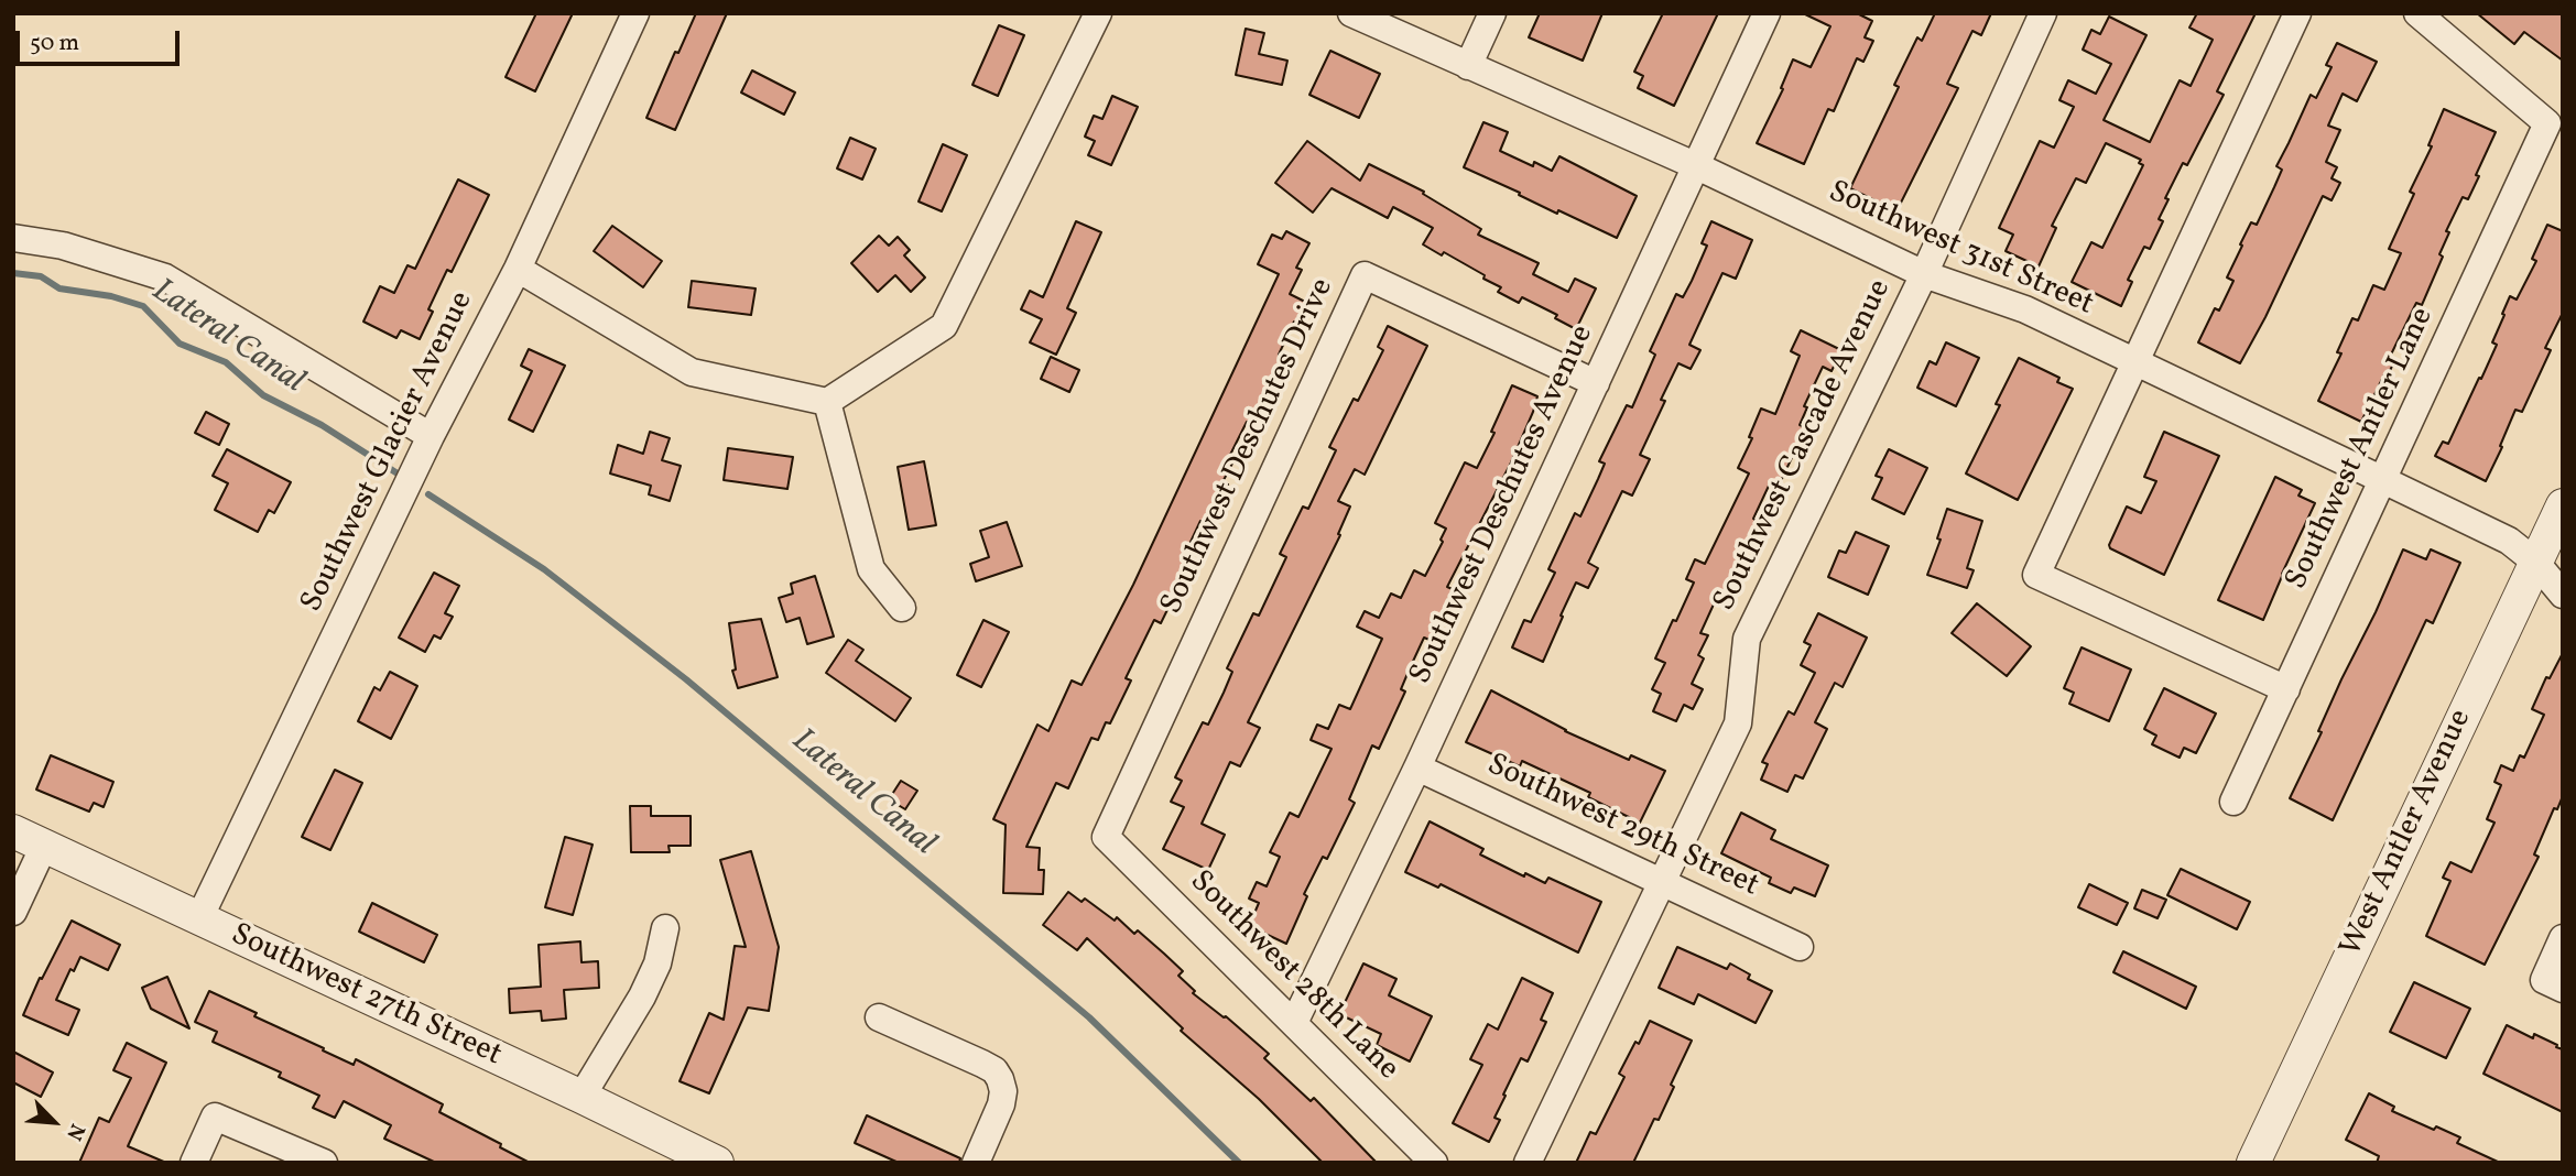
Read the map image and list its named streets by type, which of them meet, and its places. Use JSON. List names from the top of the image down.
{
  "streets": {
    "street": [
      "Southwest 31st Street",
      "Southwest Cascade Avenue",
      "Southwest Deschutes Drive",
      "Southwest Antler Lane",
      "Southwest Glacier Avenue",
      "Southwest Deschutes Avenue",
      "Southwest 29th Street",
      "West Antler Avenue",
      "Southwest 28th Lane",
      "Southwest 27th Street"
    ]
  },
  "crossings": [
    ["Southwest 31st Street", "Southwest Cascade Avenue"],
    ["Southwest 31st Street", "Southwest Antler Lane"],
    ["Southwest 31st Street", "Southwest Deschutes Avenue"],
    ["Southwest 31st Street", "West Antler Avenue"],
    ["Southwest Cascade Avenue", "Southwest 29th Street"],
    ["Southwest Deschutes Drive", "Southwest Deschutes Avenue"],
    ["Southwest Deschutes Drive", "Southwest 28th Lane"],
    ["Southwest Glacier Avenue", "Southwest 27th Street"],
    ["Southwest Deschutes Avenue", "Southwest 29th Street"],
    ["Southwest Deschutes Avenue", "Southwest 28th Lane"]
  ],
  "water": ["Lateral Canal"],
  "scale_bar": "50 m",
  "north": "bottom right"
}
